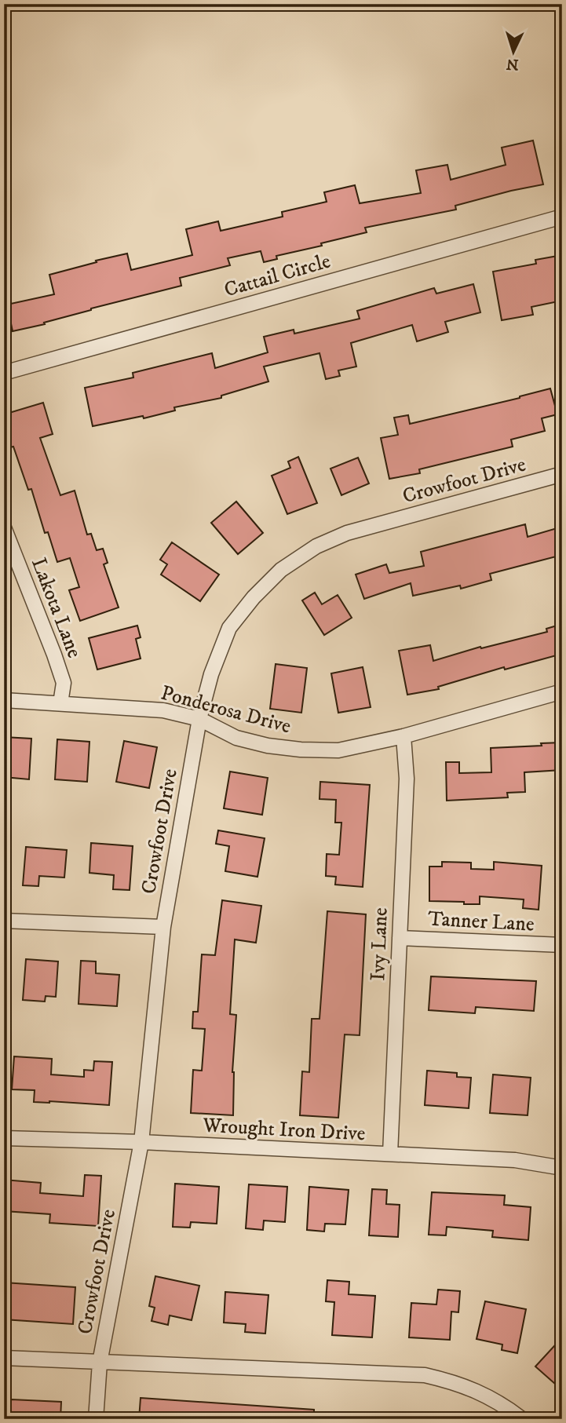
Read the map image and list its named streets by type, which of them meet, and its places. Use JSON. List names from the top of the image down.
{
  "streets": {
    "street": [
      "Cattail Circle",
      "Crowfoot Drive",
      "Lakota Lane",
      "Ponderosa Drive",
      "Tanner Lane",
      "Ivy Lane",
      "Wrought Iron Drive"
    ]
  },
  "crossings": [
    ["Crowfoot Drive", "Ponderosa Drive"],
    ["Crowfoot Drive", "Wrought Iron Drive"],
    ["Lakota Lane", "Ponderosa Drive"],
    ["Ponderosa Drive", "Ivy Lane"],
    ["Tanner Lane", "Ivy Lane"],
    ["Ivy Lane", "Wrought Iron Drive"]
  ],
  "north": "bottom"
}
